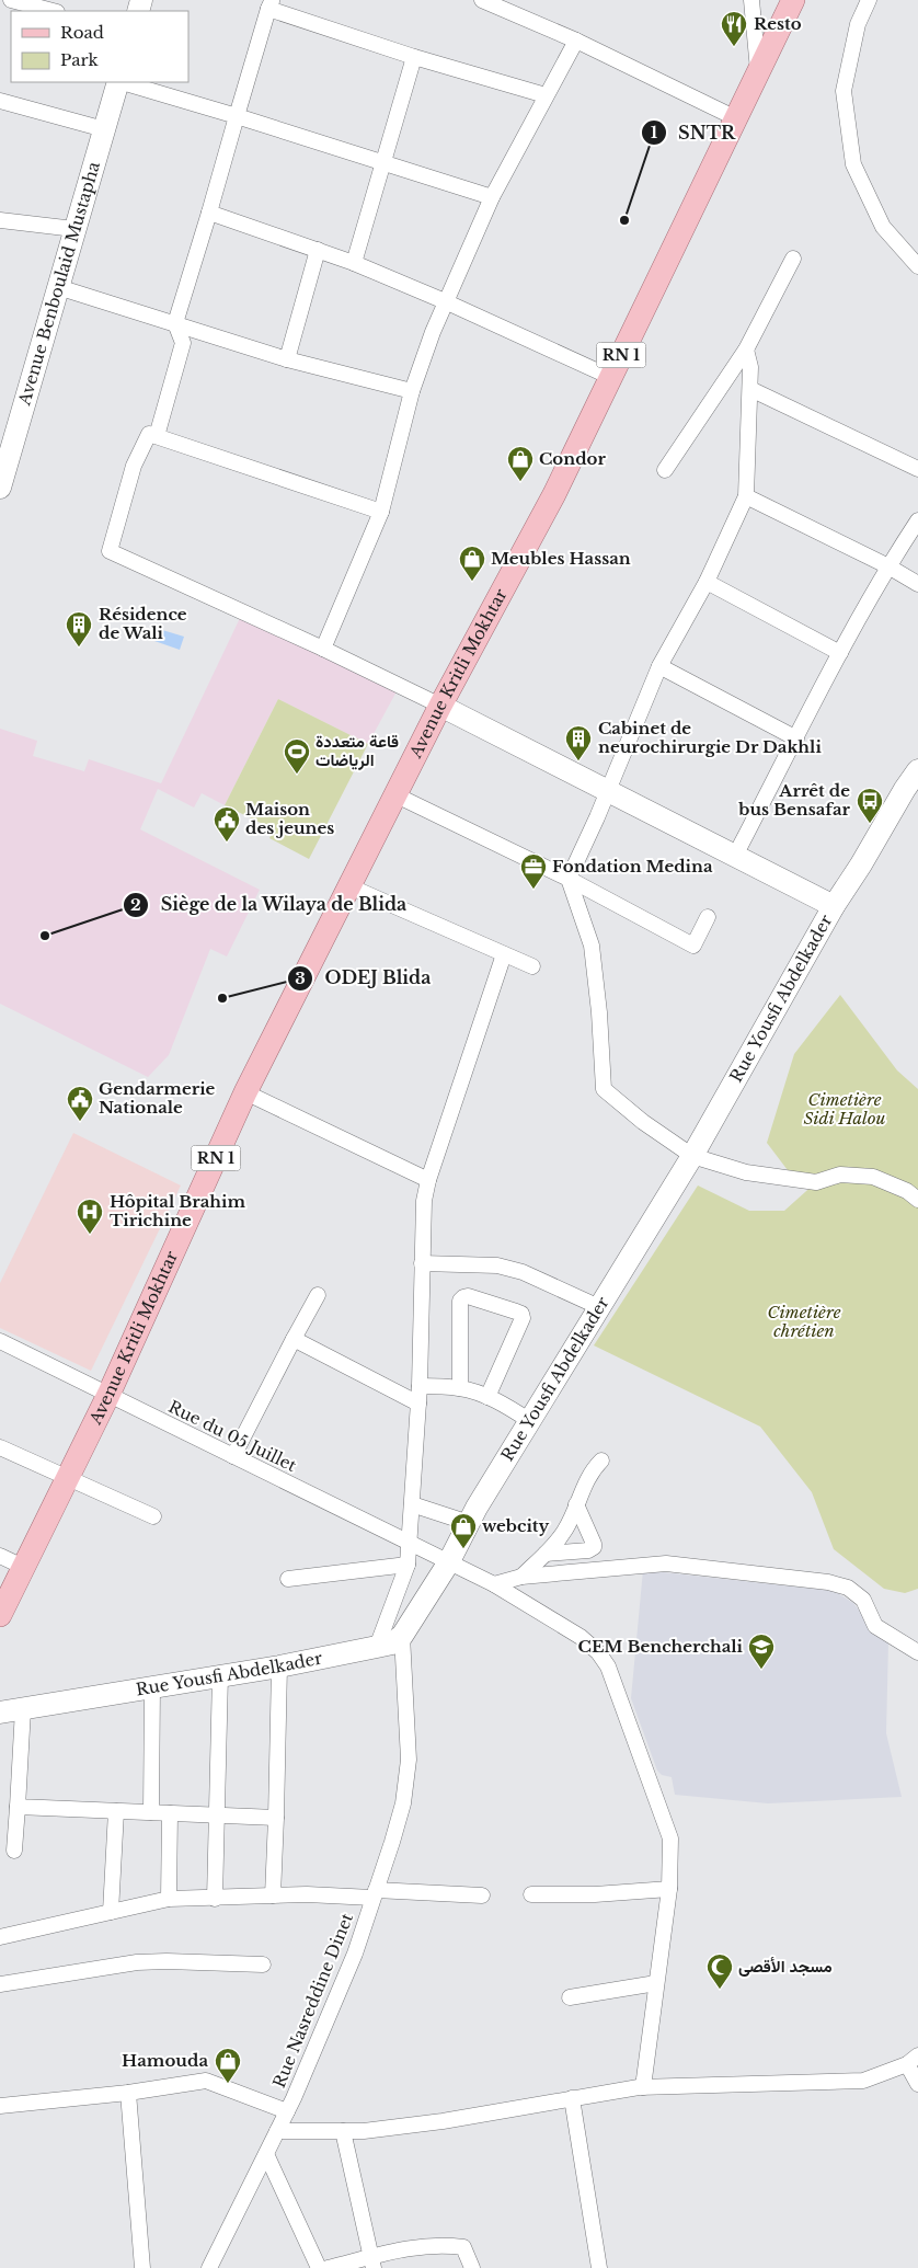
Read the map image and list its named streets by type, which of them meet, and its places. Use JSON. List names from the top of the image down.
{
  "streets": {
    "main road": [
      "Avenue Benboulaid Mustapha",
      "RN 1",
      "Avenue Kritli Mokhtar",
      "Rue Yousfi Abdelkader"
    ],
    "street": ["Rue du 05 Juillet", "Rue Nasreddine Dinet"]
  },
  "crossings": [
    ["Avenue Kritli Mokhtar", "Rue du 05 Juillet"],
    ["Rue Yousfi Abdelkader", "Rue du 05 Juillet"],
    ["Rue Yousfi Abdelkader", "Rue Nasreddine Dinet"]
  ],
  "parks": ["Cimetière Sidi Halou", "Cimetière chrétien"],
  "places": {
    "restaurant": ["Resto"],
    "other": ["SNTR", "Siège de la Wilaya de Blida", "ODEJ Blida"],
    "shop": [
      "Condor",
      "Meubles Hassan",
      "webcity",
      "Hamouda"
    ],
    "building": ["Résidence de Wali", "Cabinet de neurochirurgie Dr Dakhli"],
    "sports": ["قاعة متعددة الرياضات"],
    "bus stop": ["Arrêt de bus Bensafar"],
    "public building": ["Maison des jeunes", "Gendarmerie Nationale"],
    "office": ["Fondation Medina"],
    "hospital": ["Hôpital Brahim Tirichine"],
    "school or university": ["CEM Bencherchali"],
    "mosque": ["مسجد الأقصى"]
  },
  "legend": ["Road", "Park"]
}
